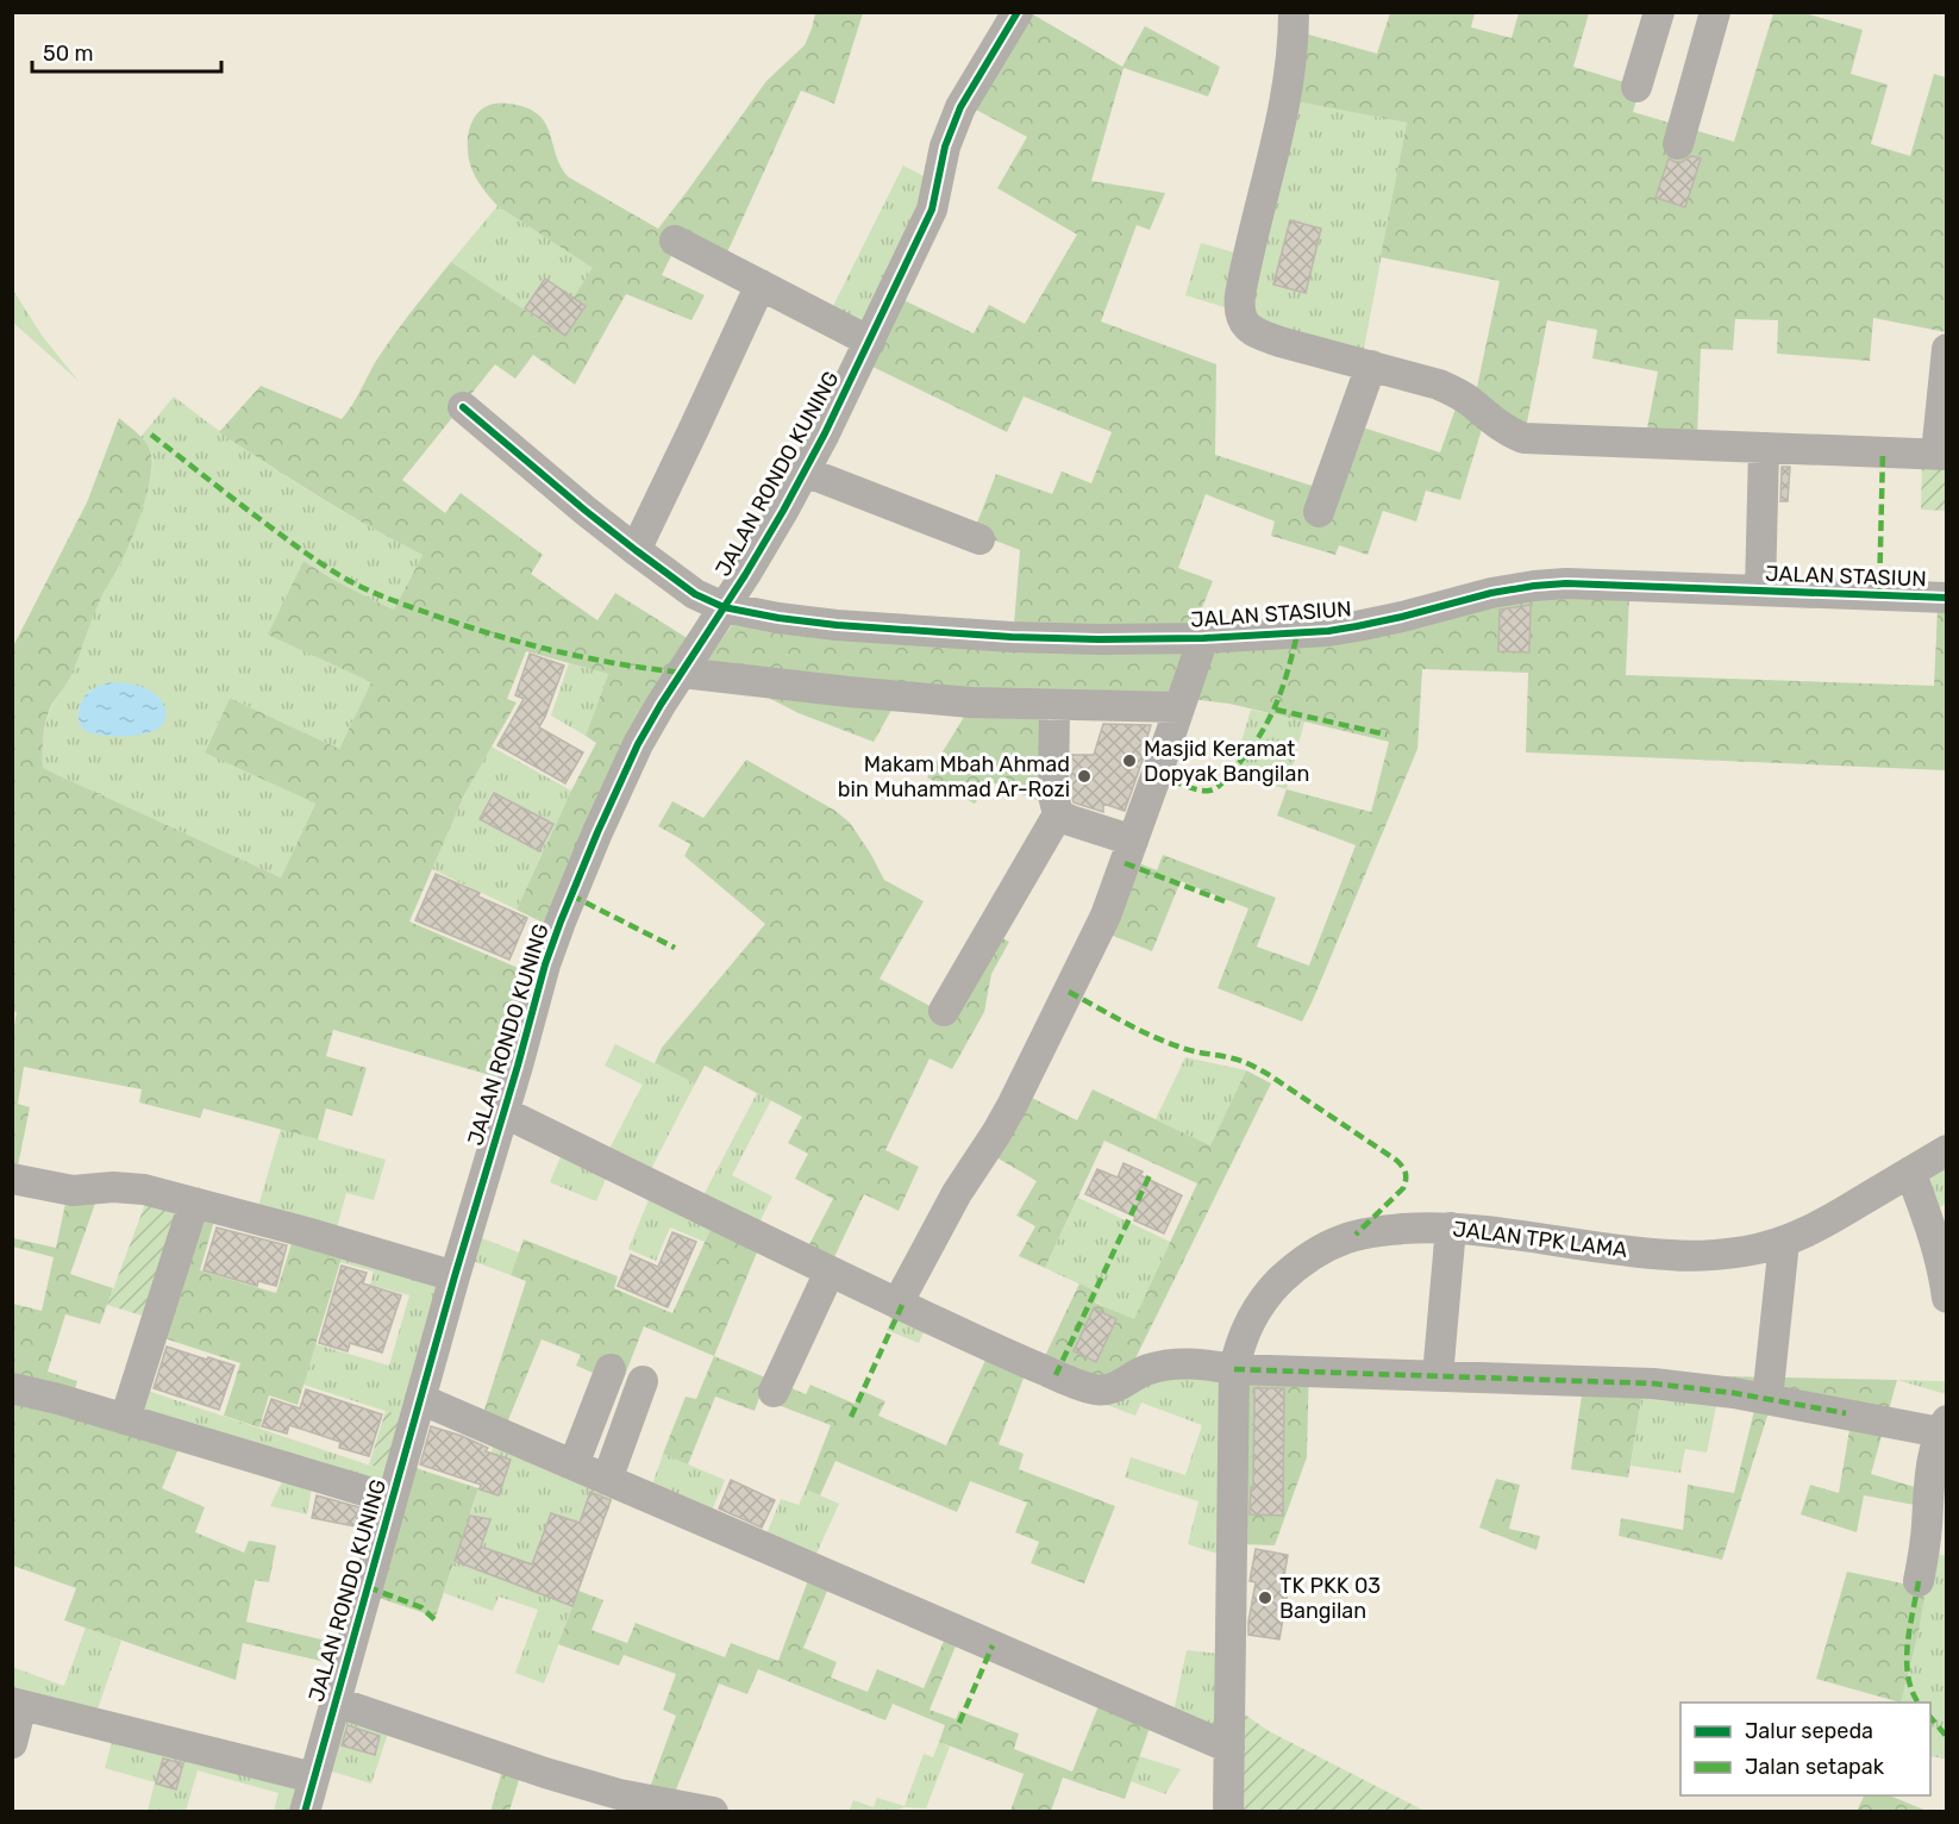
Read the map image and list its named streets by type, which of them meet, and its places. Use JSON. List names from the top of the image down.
{
  "streets": {
    "street": ["JALAN RONDO KUNING", "JALAN STASIUN", "JALAN TPK LAMA"]
  },
  "crossings": [
    ["JALAN RONDO KUNING", "JALAN STASIUN"]
  ],
  "places": ["Masjid Keramat Dopyak Bangilan", "Makam Mbah Ahmad bin Muhammad Ar-Rozi", "TK PKK 03 Bangilan"],
  "legend": ["Jalur sepeda", "Jalan setapak"],
  "scale_bar": "50 m"
}
